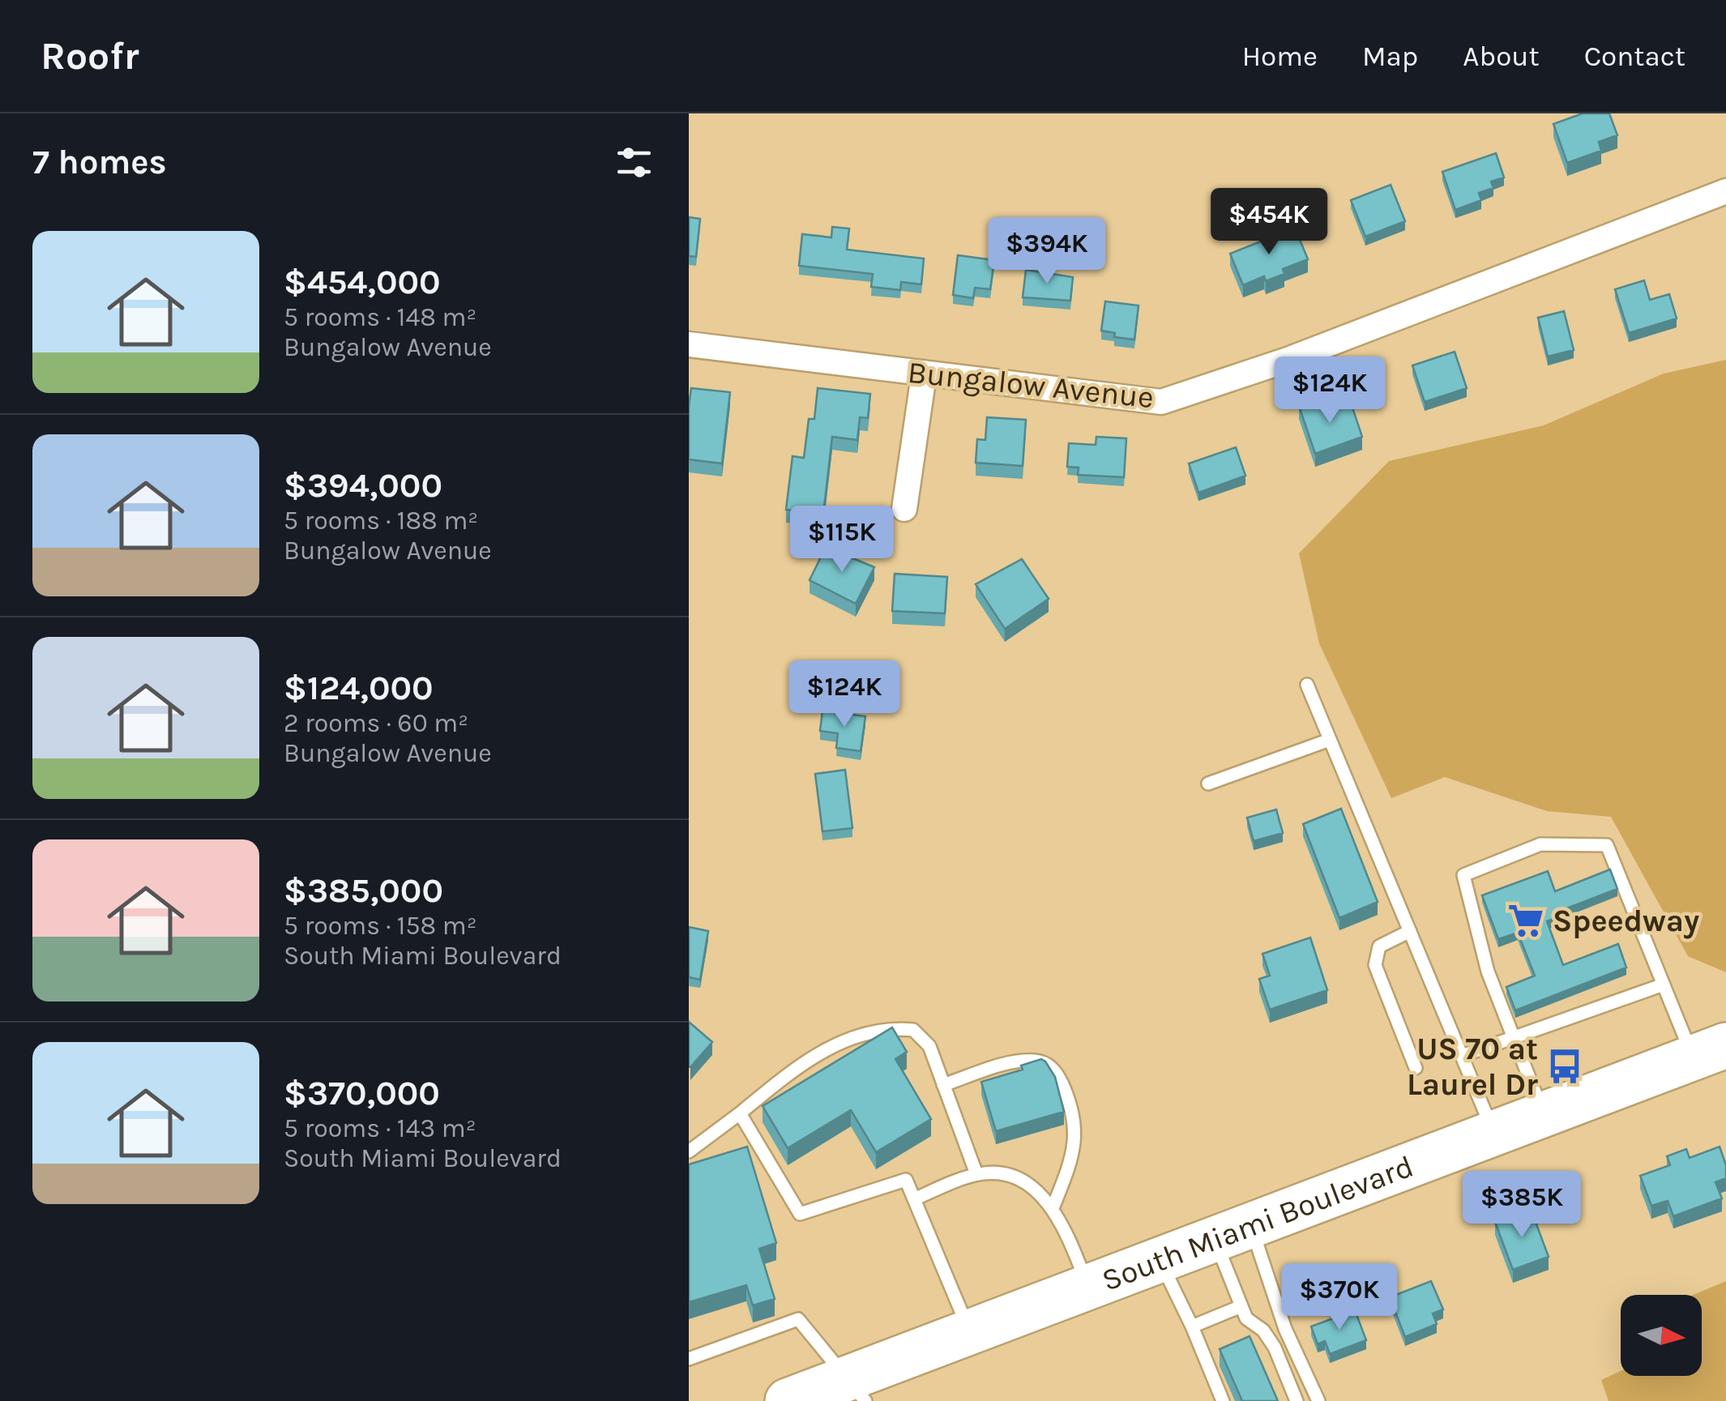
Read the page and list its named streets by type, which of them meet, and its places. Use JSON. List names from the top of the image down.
{
  "streets": {
    "highway": ["South Miami Boulevard"],
    "street": ["Bungalow Avenue"]
  },
  "places": {
    "supermarket": ["Speedway"],
    "bus stop": ["US 70 at Laurel Dr"]
  },
  "north": "right",
  "page": {
    "header": "Roofr",
    "nav": [
      "Home",
      "Map",
      "About",
      "Contact"
    ],
    "heading": "7 homes",
    "price": [
      "$454K",
      "$394K",
      "$124K",
      "$115K",
      "$124K",
      "$385K",
      "$370K"
    ],
    "list": [
      {
        "name": "$454,000",
        "note": "5 rooms · 148 m² · Bungalow Avenue"
      },
      {
        "name": "$394,000",
        "note": "5 rooms · 188 m² · Bungalow Avenue"
      },
      {
        "name": "$124,000",
        "note": "2 rooms · 60 m² · Bungalow Avenue"
      },
      {
        "name": "$385,000",
        "note": "5 rooms · 158 m² · South Miami Boulevard"
      },
      {
        "name": "$370,000",
        "note": "5 rooms · 143 m² · South Miami Boulevard"
      }
    ]
  }
}
